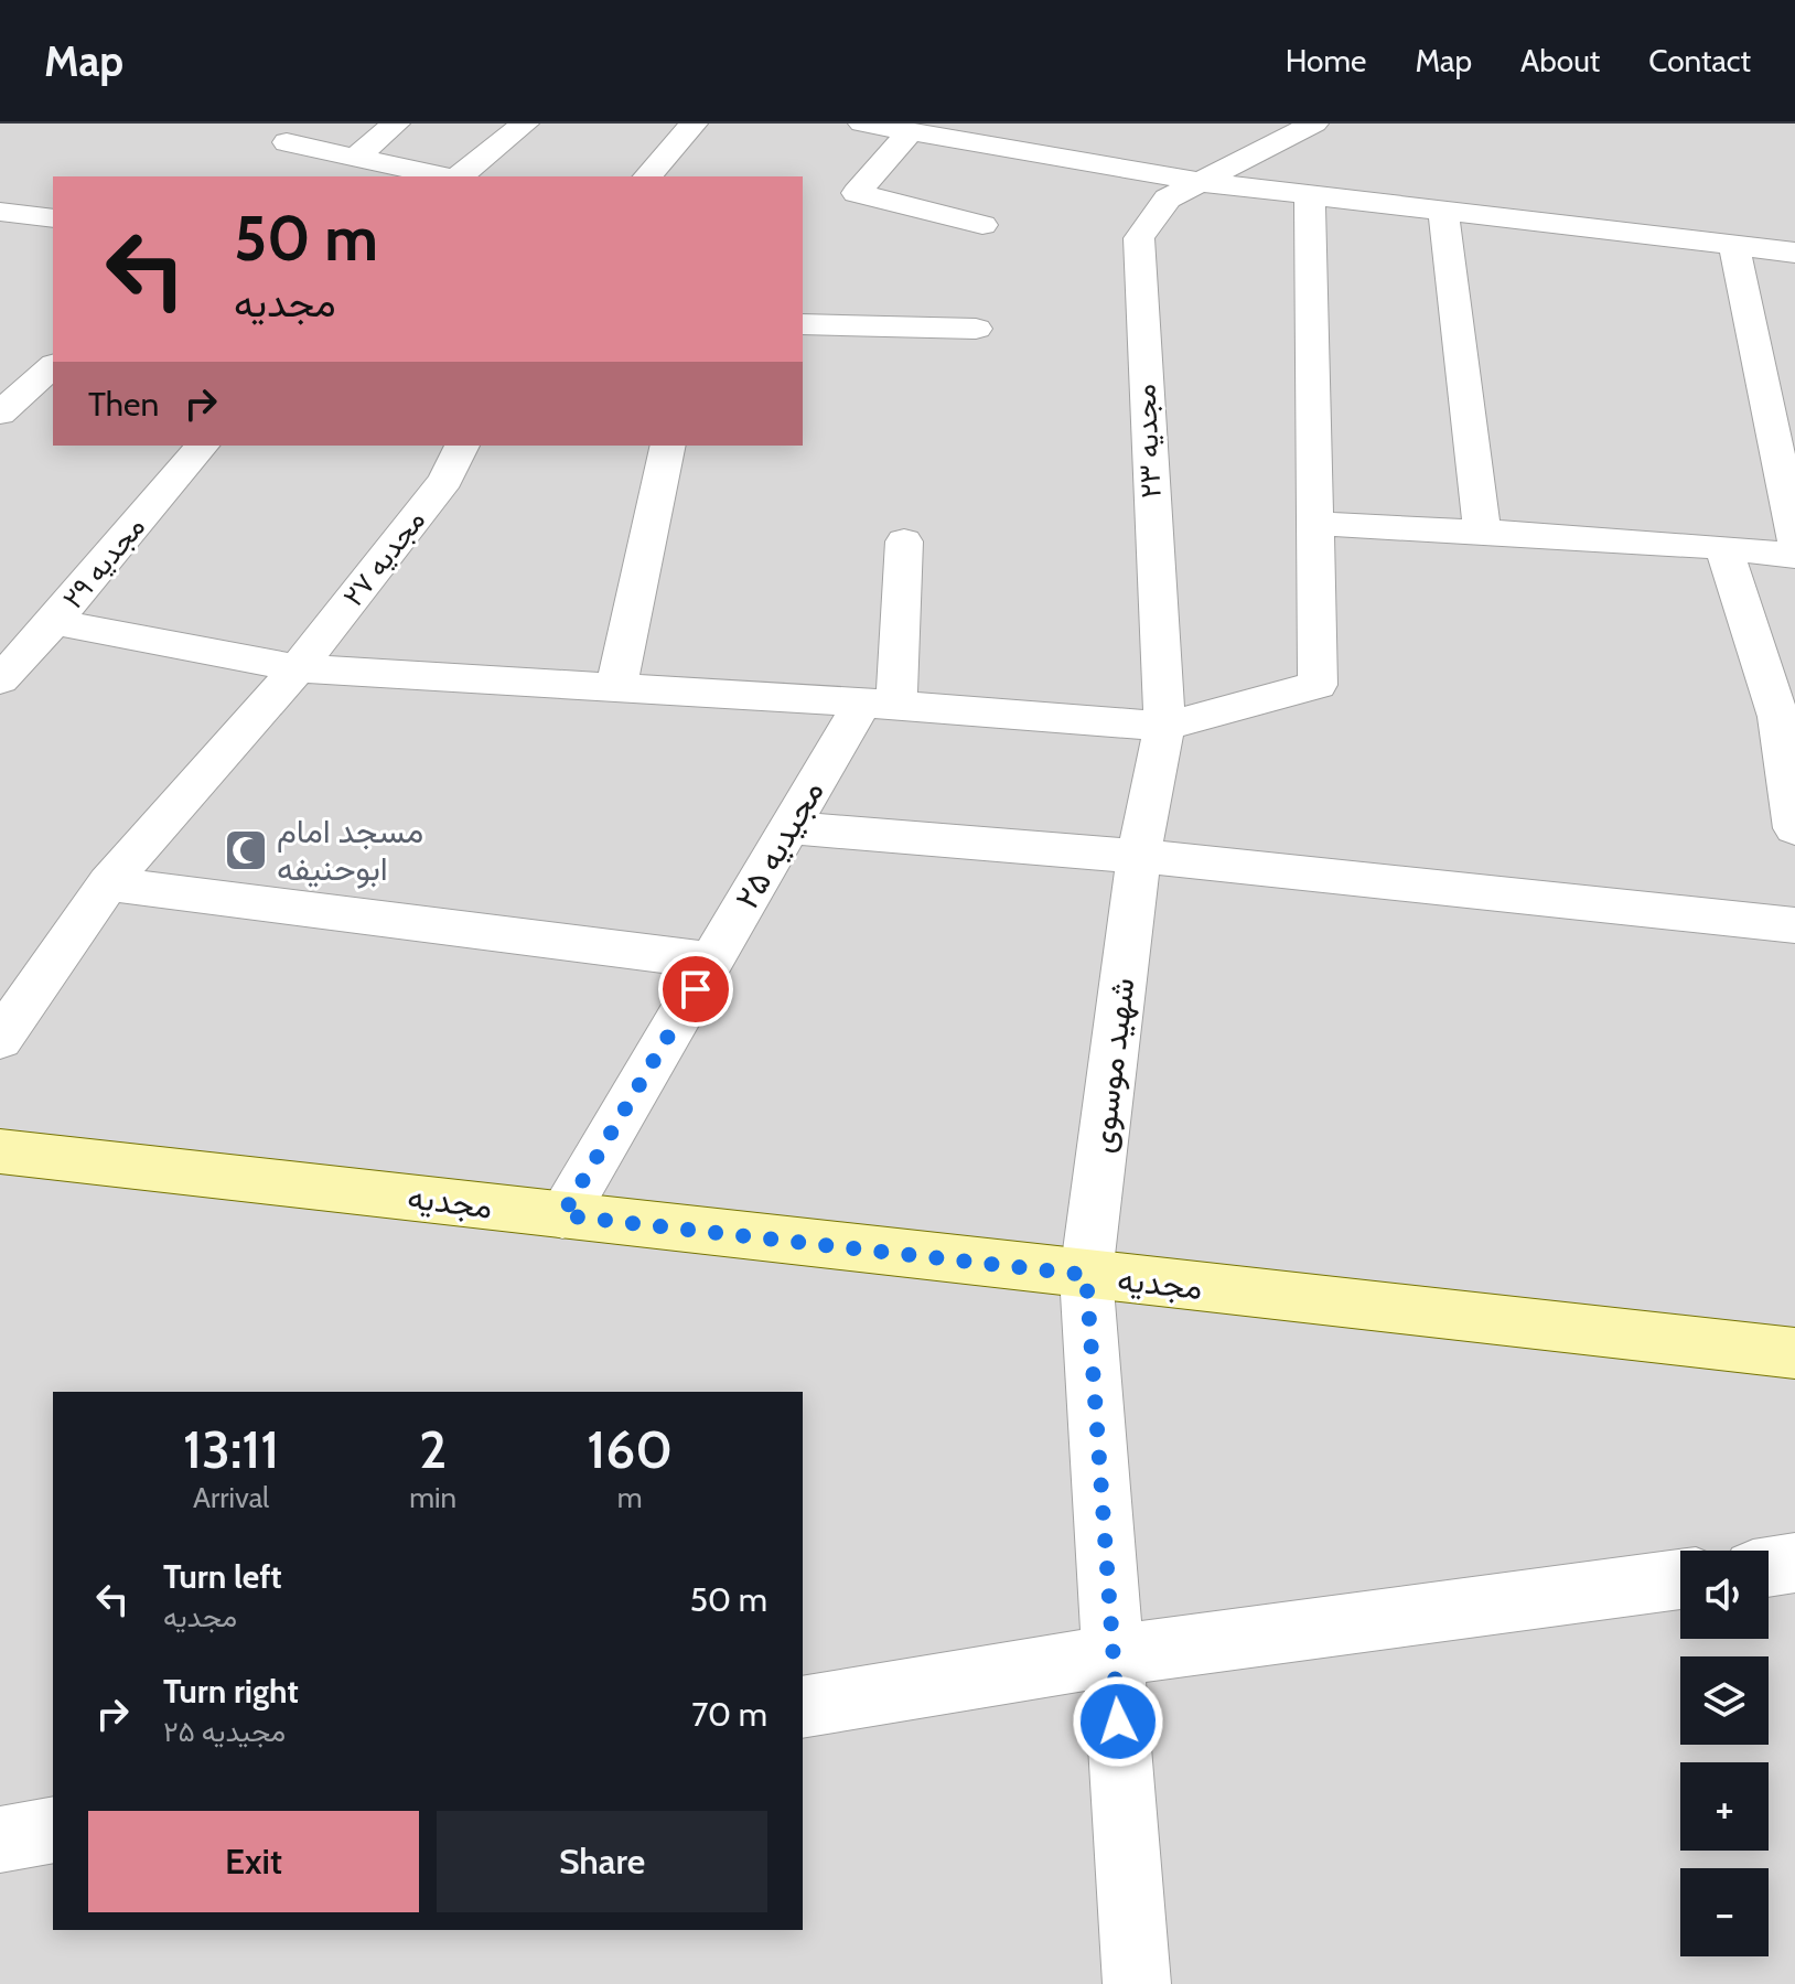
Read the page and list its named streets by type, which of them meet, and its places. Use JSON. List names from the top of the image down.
{
  "streets": {
    "street": [
      "مجدیه ۲۳",
      "مجدیه ۲۷",
      "مجدیه ۲۹",
      "مجیدیه ۲۵",
      "شهید موسوی",
      "مجدیه"
    ]
  },
  "crossings": [
    ["مجدیه ۲۳", "شهید موسوی"],
    ["مجیدیه ۲۵", "مجدیه"],
    ["شهید موسوی", "مجدیه"]
  ],
  "places": {
    "mosque": ["مسجد امام ابوحنیفه"]
  },
  "page": {
    "header": "Map",
    "nav": [
      "Home",
      "Map",
      "About",
      "Contact"
    ],
    "turn": ["50 m", "مجدیه"],
    "then": "Then",
    "eta": [
      "13:11",
      "Arrival",
      "2",
      "min",
      "160",
      "m"
    ],
    "list": [
      {
        "name": "Turn left",
        "note": "مجدیه",
        "value": "50 m"
      },
      {
        "name": "Turn right",
        "note": "مجیدیه ۲۵",
        "value": "70 m"
      }
    ],
    "map_buttons": ["+", "−"],
    "buttons": ["Exit", "Share"]
  }
}
